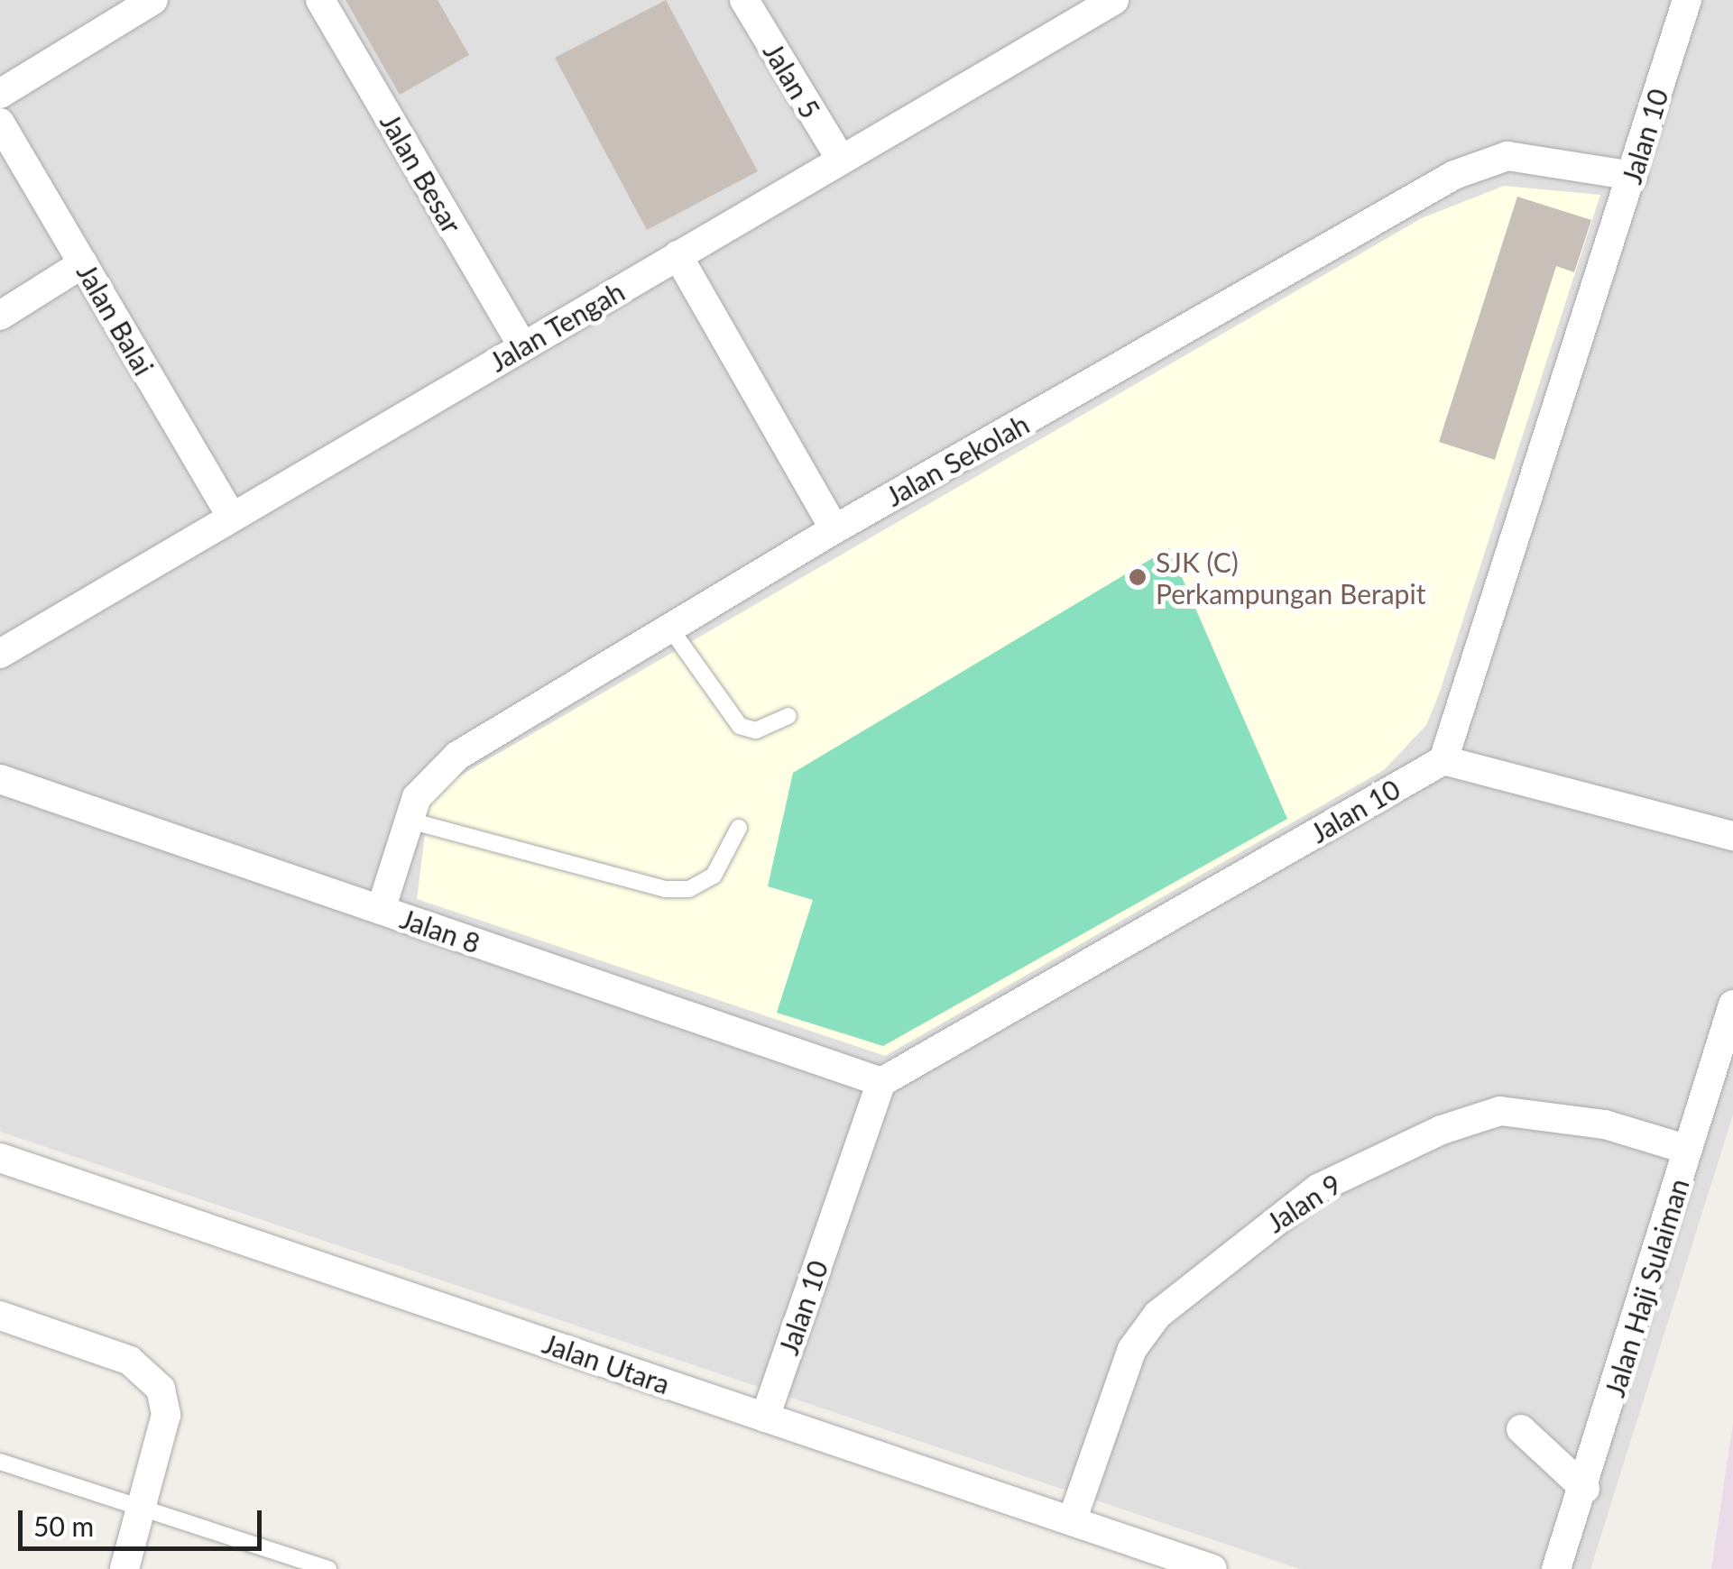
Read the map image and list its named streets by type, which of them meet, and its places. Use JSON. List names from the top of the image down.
{
  "streets": {
    "street": [
      "Jalan 5",
      "Jalan 10",
      "Jalan Besar",
      "Jalan Balai",
      "Jalan Tengah",
      "Jalan Sekolah",
      "Jalan 8",
      "Jalan 9",
      "Jalan Haji Sulaiman",
      "Jalan Utara"
    ]
  },
  "crossings": [
    ["Jalan 5", "Jalan Tengah"],
    ["Jalan 10", "Jalan Sekolah"],
    ["Jalan 10", "Jalan 8"],
    ["Jalan 10", "Jalan Utara"],
    ["Jalan Besar", "Jalan Tengah"],
    ["Jalan Balai", "Jalan Tengah"],
    ["Jalan Sekolah", "Jalan 8"],
    ["Jalan 9", "Jalan Haji Sulaiman"],
    ["Jalan 9", "Jalan Utara"]
  ],
  "places": ["SJK (C) Perkampungan Berapit"],
  "scale_bar": "50 m"
}
